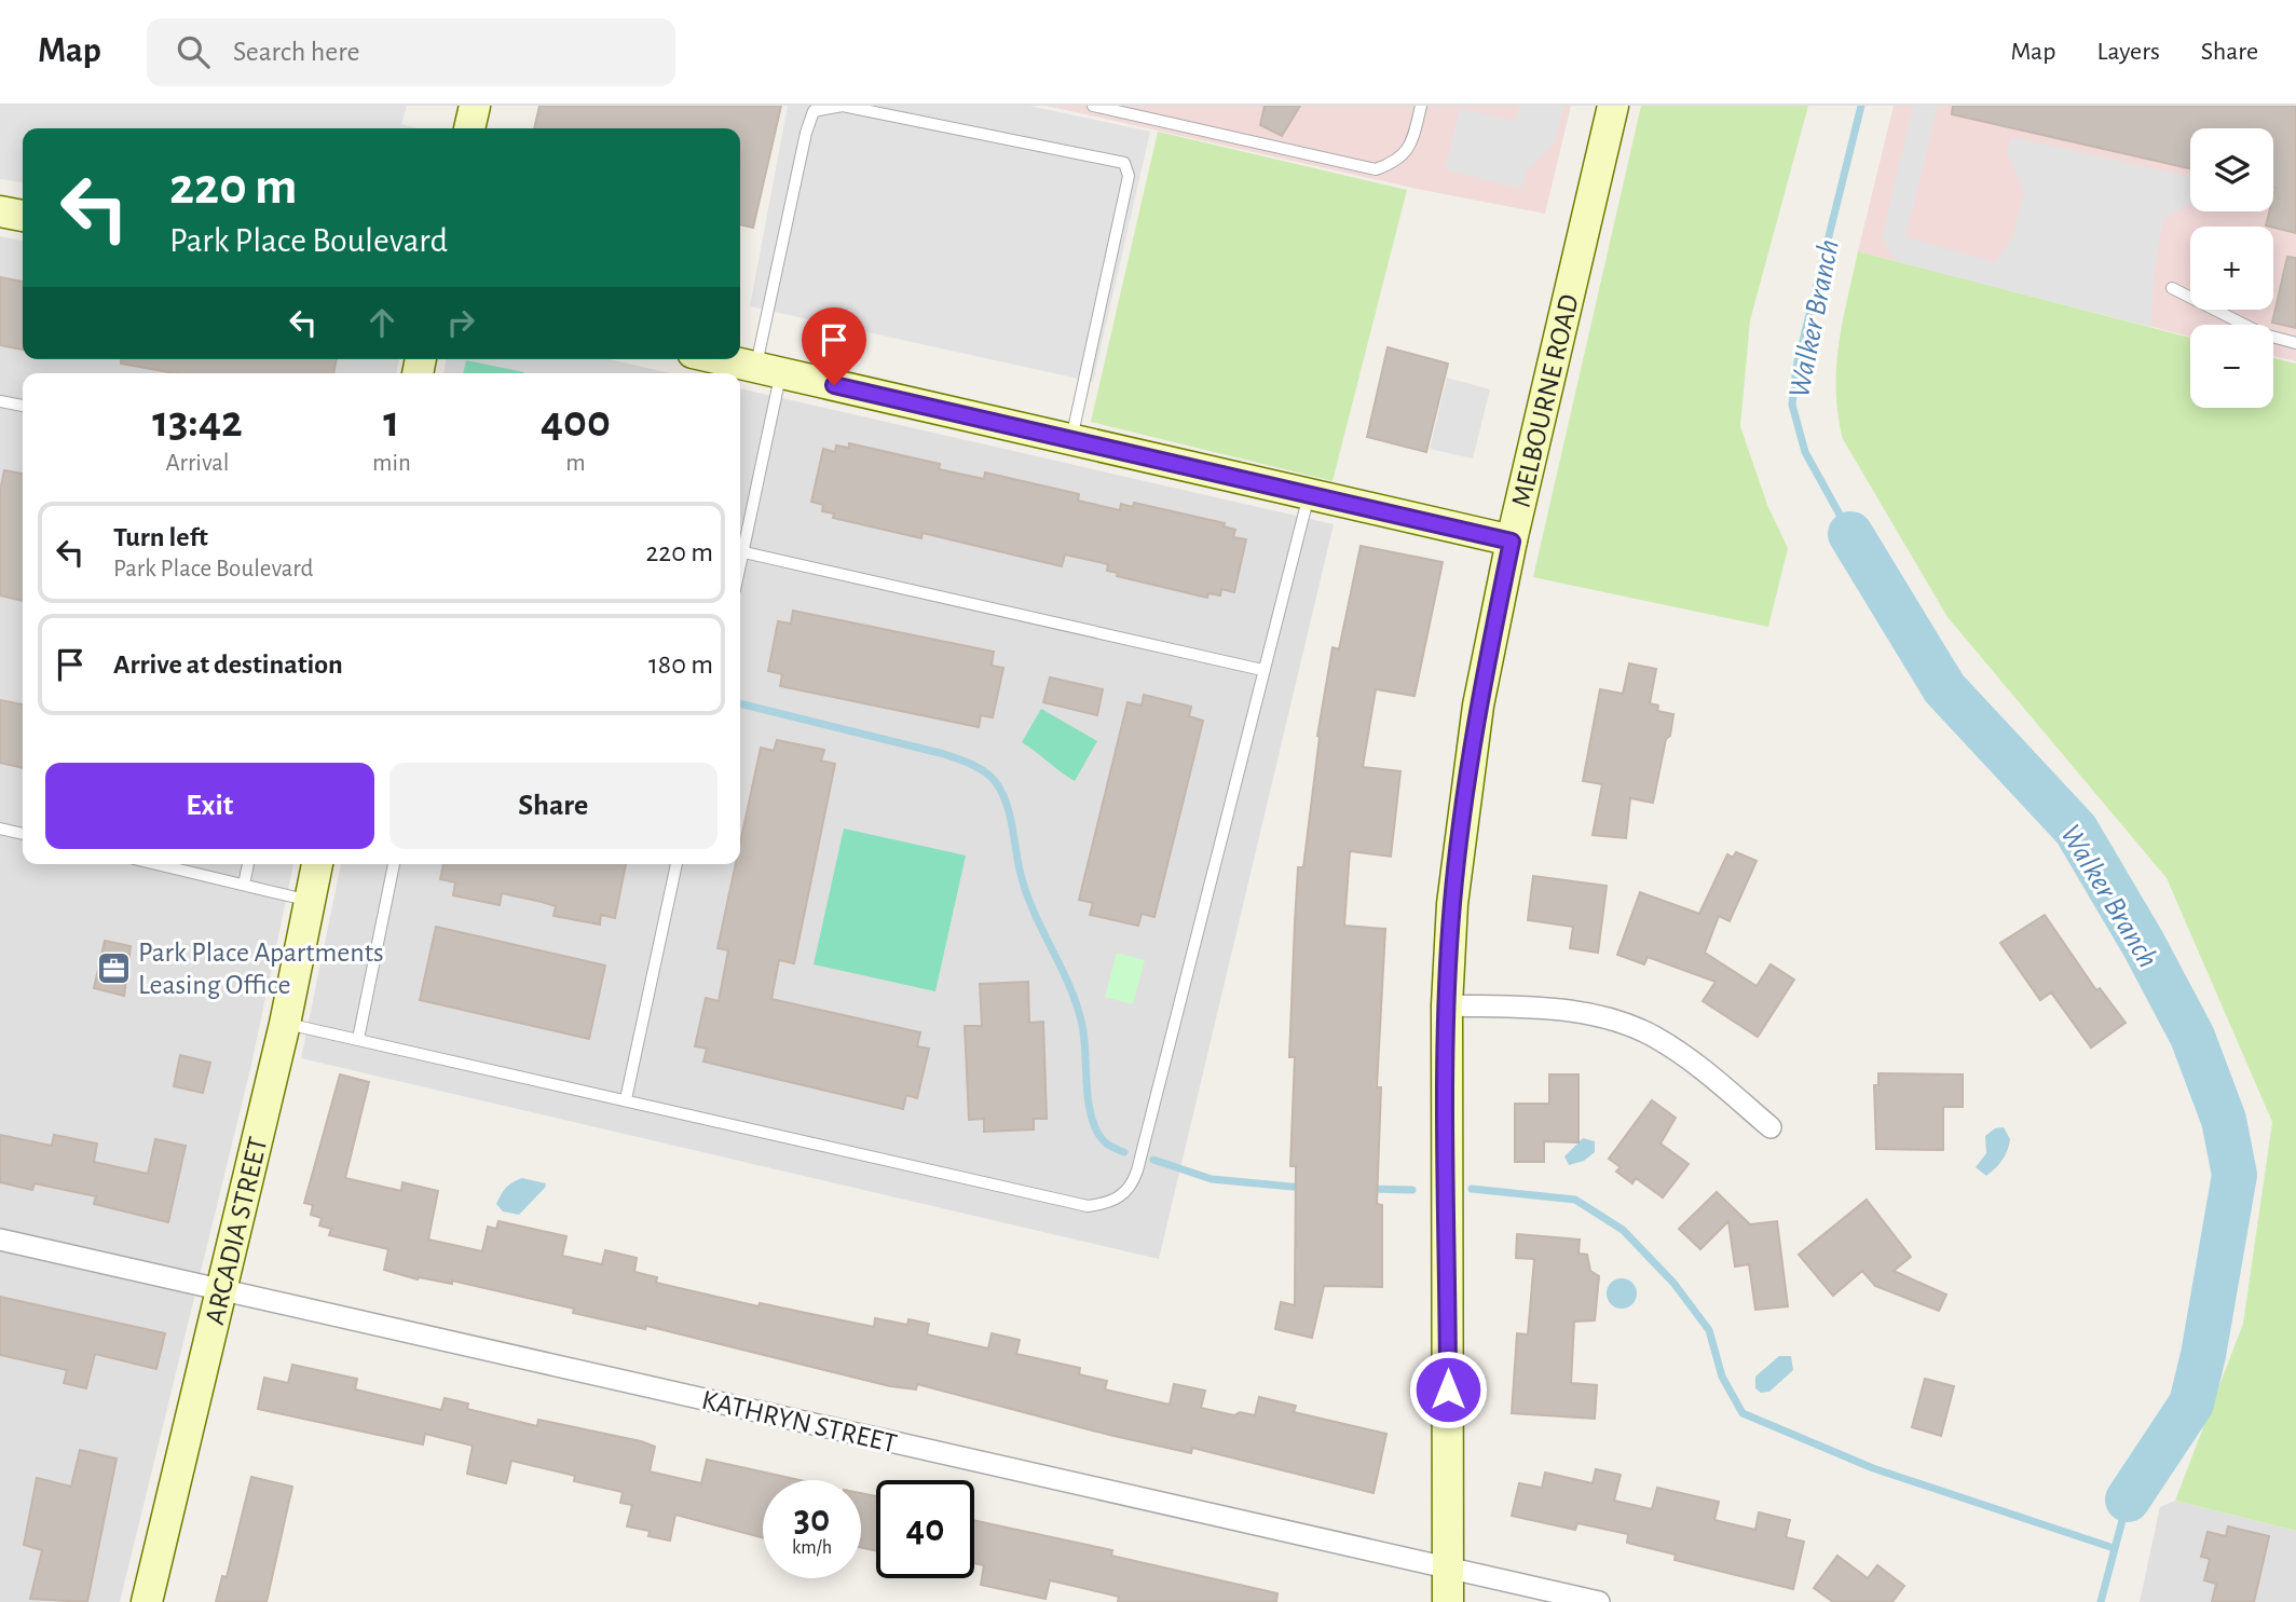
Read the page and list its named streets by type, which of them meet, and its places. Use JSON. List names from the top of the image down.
{
  "streets": {
    "street": ["MELBOURNE ROAD", "ARCADIA STREET", "KATHRYN STREET"]
  },
  "crossings": [
    ["MELBOURNE ROAD", "KATHRYN STREET"],
    ["ARCADIA STREET", "KATHRYN STREET"]
  ],
  "water": ["Walker Branch"],
  "places": {
    "office": ["Park Place Apartments Leasing Office"]
  },
  "page": {
    "header": "Map",
    "search": "Search here",
    "nav": ["Map", "Layers", "Share"],
    "map_buttons": ["+", "−"],
    "turn": ["220 m", "Park Place Boulevard"],
    "eta": [
      "13:42",
      "Arrival",
      "1",
      "min",
      "400",
      "m"
    ],
    "list": [
      {
        "name": "Turn left",
        "note": "Park Place Boulevard",
        "value": "220 m"
      },
      {
        "name": "Arrive at destination",
        "value": "180 m"
      }
    ],
    "buttons": ["Exit", "Share"],
    "speed": "30 km/h",
    "limit": "40"
  }
}
